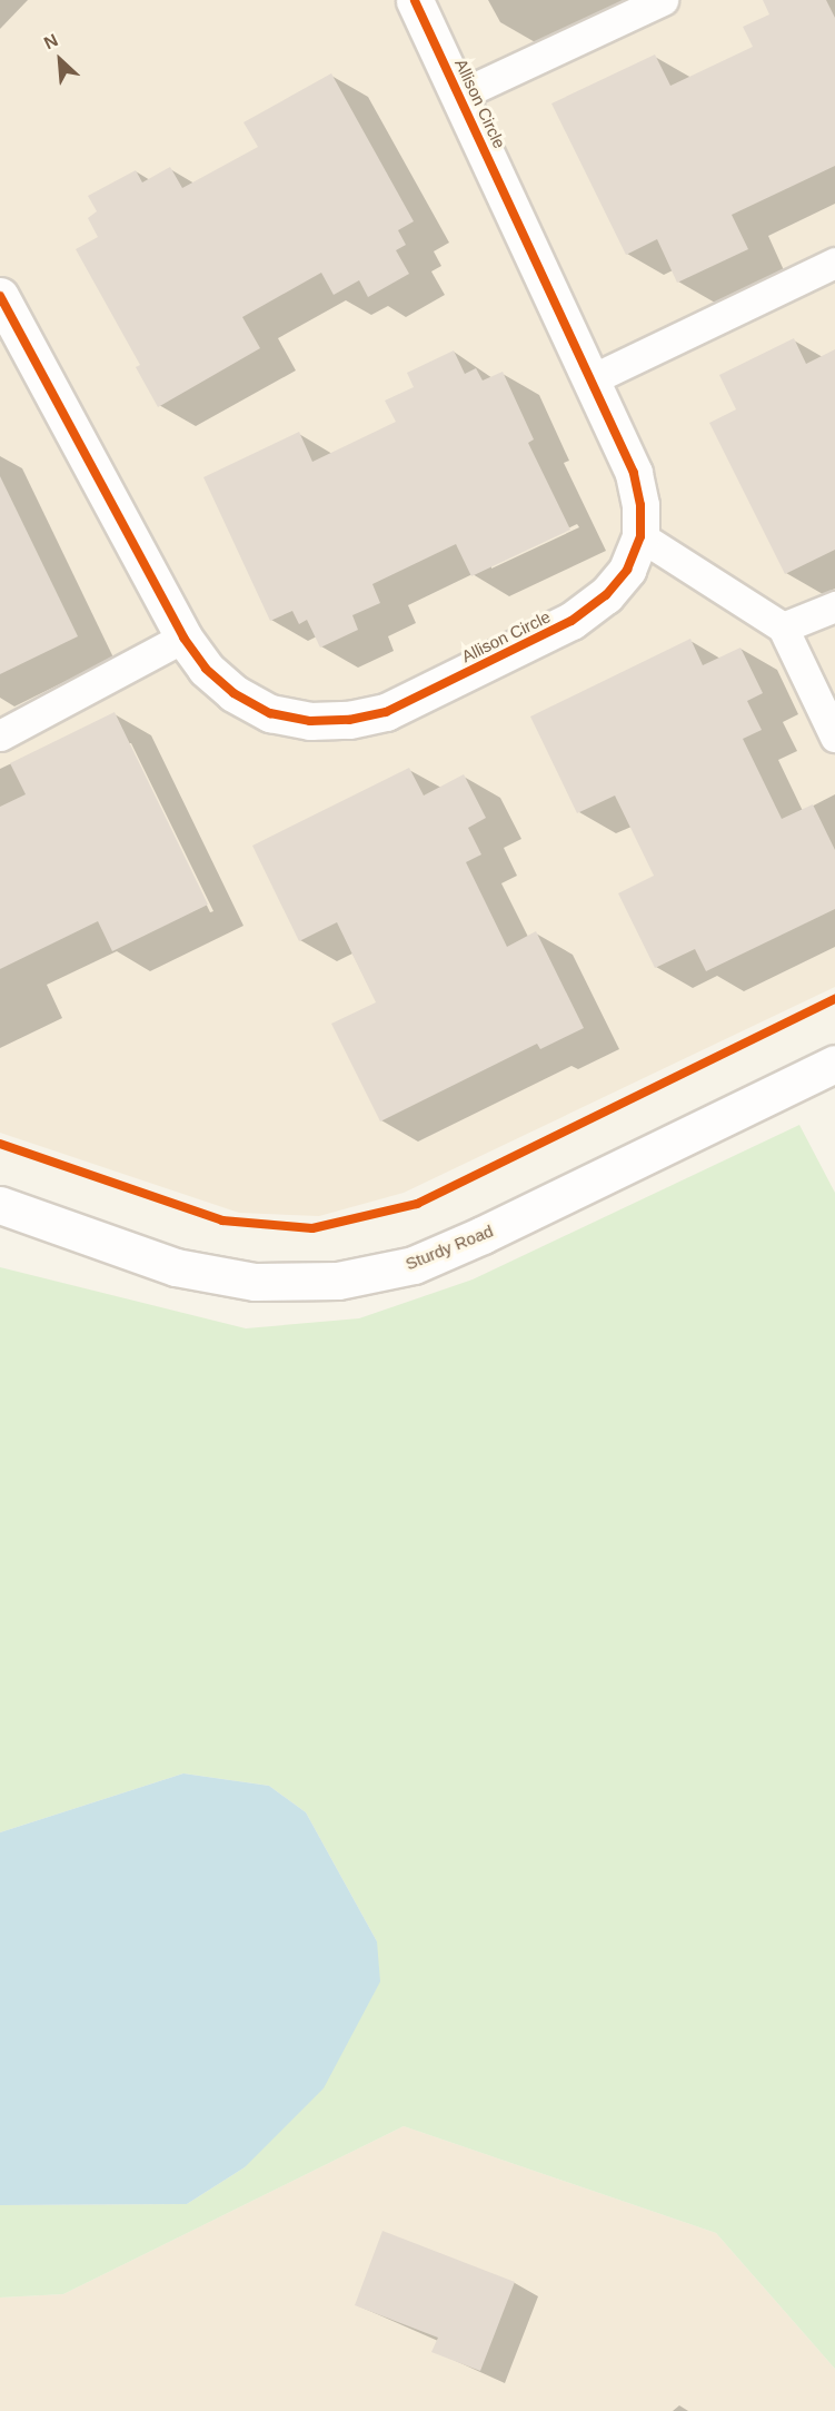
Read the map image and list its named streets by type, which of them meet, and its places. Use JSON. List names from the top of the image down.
{
  "streets": {
    "street": ["Allison Circle", "Sturdy Road"]
  },
  "north": "top left"
}
